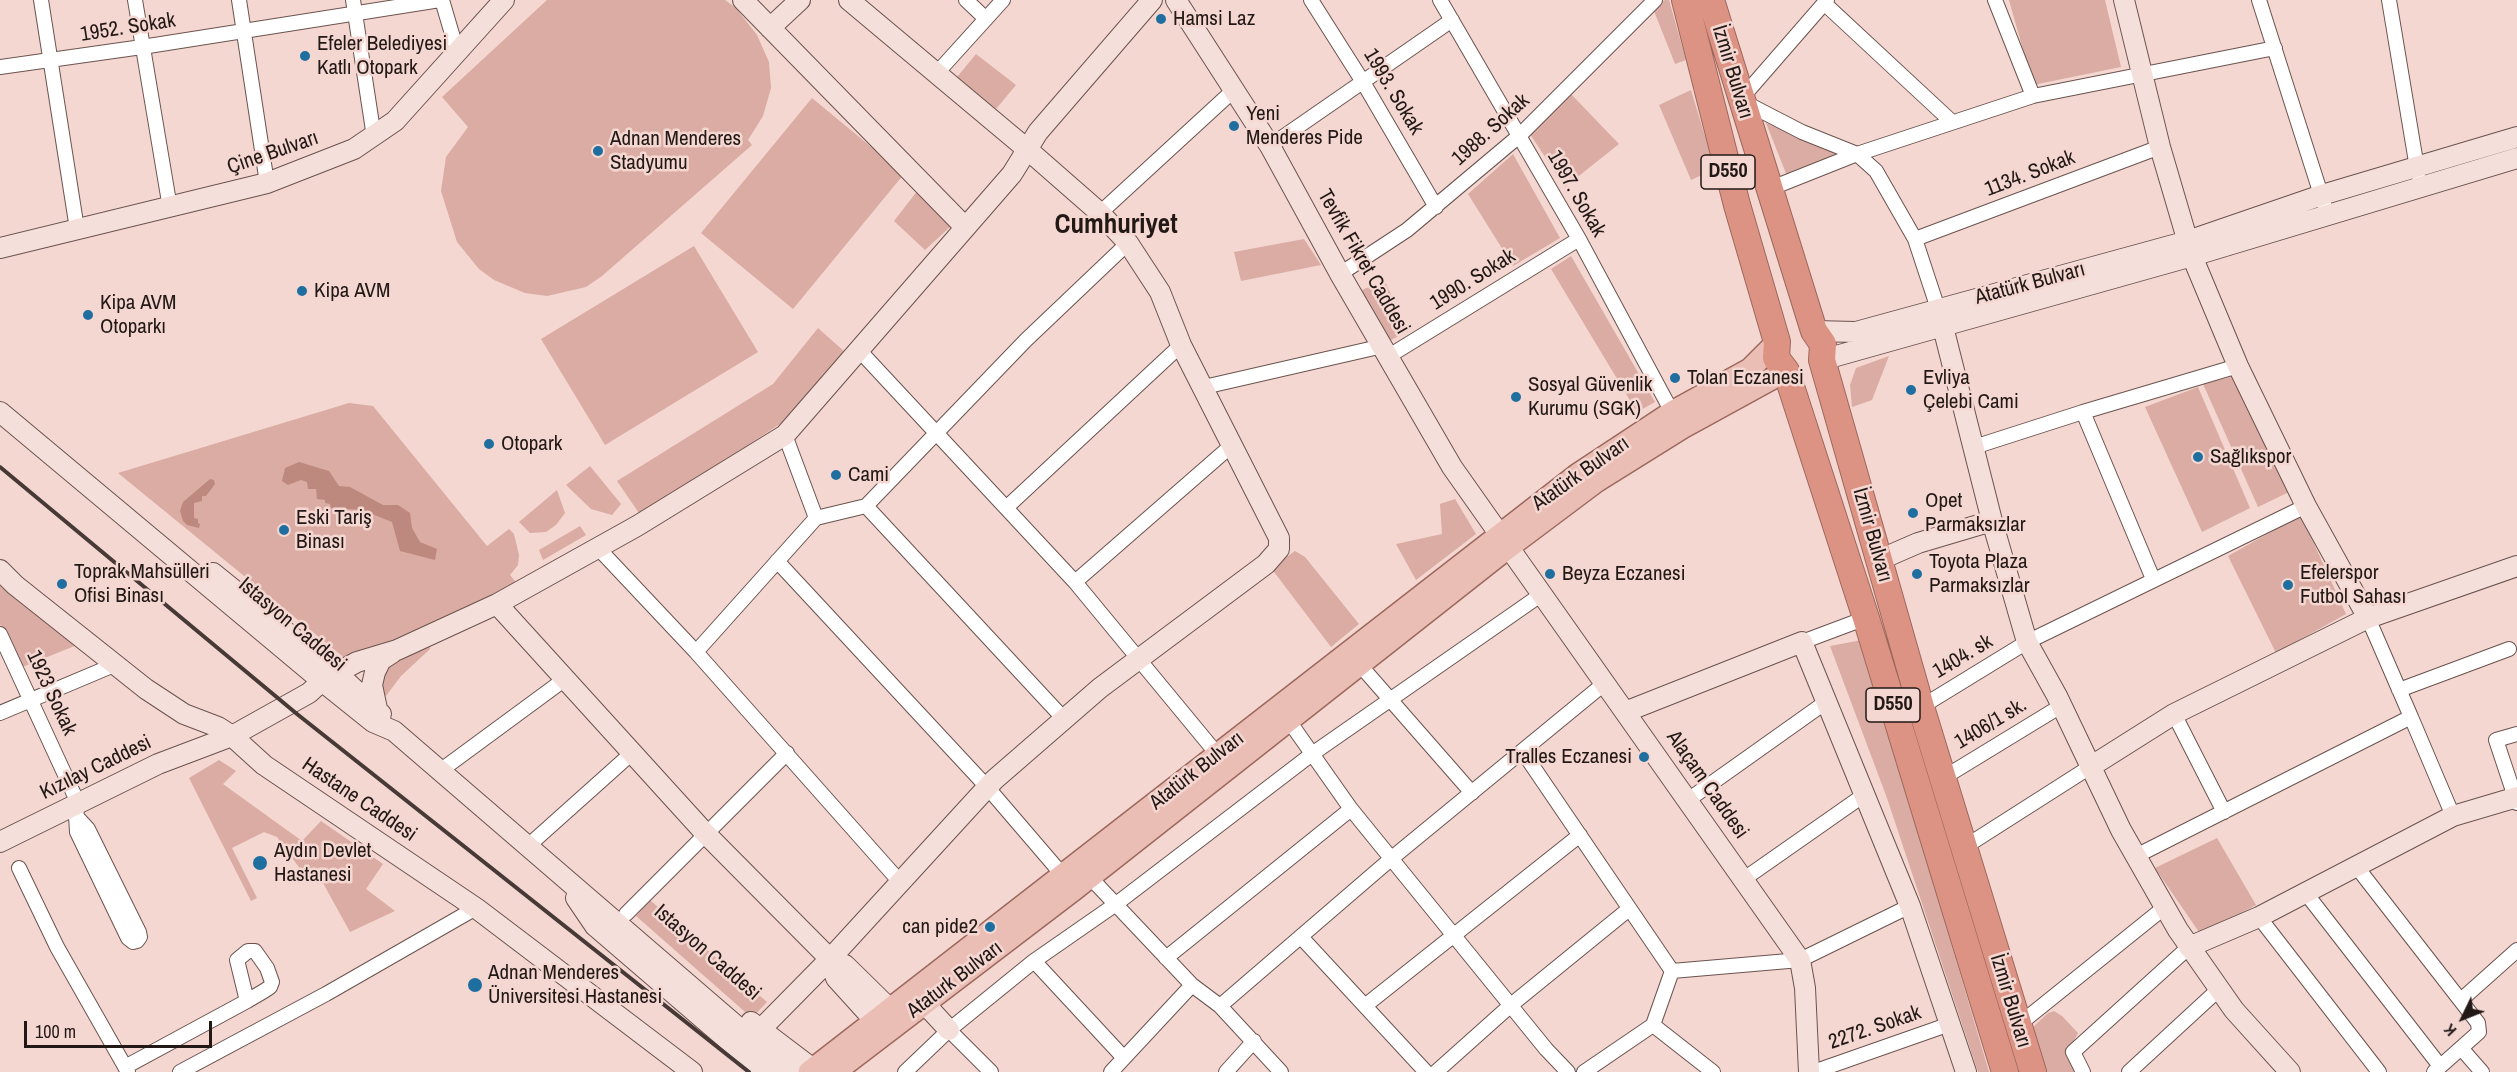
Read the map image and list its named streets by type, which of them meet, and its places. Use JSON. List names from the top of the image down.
{
  "streets": {
    "highway": ["İzmir Bulvarı", "D550", "Atatürk Bulvarı"],
    "main road": ["Ataturk Bulvarı"],
    "street": [
      "1952. Sokak",
      "1993. Sokak",
      "1988. Sokak",
      "Çine Bulvarı",
      "1134. Sokak",
      "1997. Sokak",
      "Tevfik Fikret Caddesi",
      "1990. Sokak",
      "Istasyon Caddesi",
      "1404. sk",
      "1923 Sokak",
      "1406/1 sk.",
      "Kızılay Caddesi",
      "Alaçam Caddesi",
      "Hastane Caddesi",
      "2272. Sokak"
    ]
  },
  "crossings": [
    ["İzmir Bulvarı", "Atatürk Bulvarı"],
    ["İzmir Bulvarı", "1404. sk"],
    ["İzmir Bulvarı", "1406/1 sk."],
    ["1993. Sokak", "1988. Sokak"],
    ["1988. Sokak", "1997. Sokak"],
    ["1988. Sokak", "Tevfik Fikret Caddesi"],
    ["1997. Sokak", "1990. Sokak"],
    ["1997. Sokak", "Atatürk Bulvarı"],
    ["Tevfik Fikret Caddesi", "1990. Sokak"],
    ["Tevfik Fikret Caddesi", "Atatürk Bulvarı"],
    ["Tevfik Fikret Caddesi", "Alaçam Caddesi"],
    ["Atatürk Bulvarı", "Istasyon Caddesi"],
    ["Atatürk Bulvarı", "Alaçam Caddesi"],
    ["Atatürk Bulvarı", "Ataturk Bulvarı"],
    ["Istasyon Caddesi", "Kızılay Caddesi"],
    ["1923 Sokak", "Kızılay Caddesi"],
    ["Kızılay Caddesi", "Hastane Caddesi"],
    ["Alaçam Caddesi", "2272. Sokak"]
  ],
  "districts": ["Cumhuriyet"],
  "places": [
    "Hamsi Laz",
    "Efeler Belediyesi Katlı Otopark",
    "Yeni Menderes Pide",
    "Adnan Menderes Stadyumu",
    "Kipa AVM",
    "Kipa AVM Otoparkı",
    "Tolan Eczanesi",
    "Evliya Çelebi Cami",
    "Sosyal Güvenlik Kurumu (SGK)",
    "Otopark",
    "Sağlıkspor",
    "Cami",
    "Opet Parmaksızlar",
    "Eski Tariş Binası",
    "Beyza Eczanesi",
    "Toyota Plaza Parmaksızlar",
    "Toprak Mahsülleri Ofisi Binası",
    "Efelerspor Futbol Sahası",
    "Tralles Eczanesi",
    "Aydın Devlet Hastanesi",
    "can pide2",
    "Adnan Menderes Üniversitesi Hastanesi"
  ],
  "scale_bar": "100 m",
  "north": "bottom left"
}
